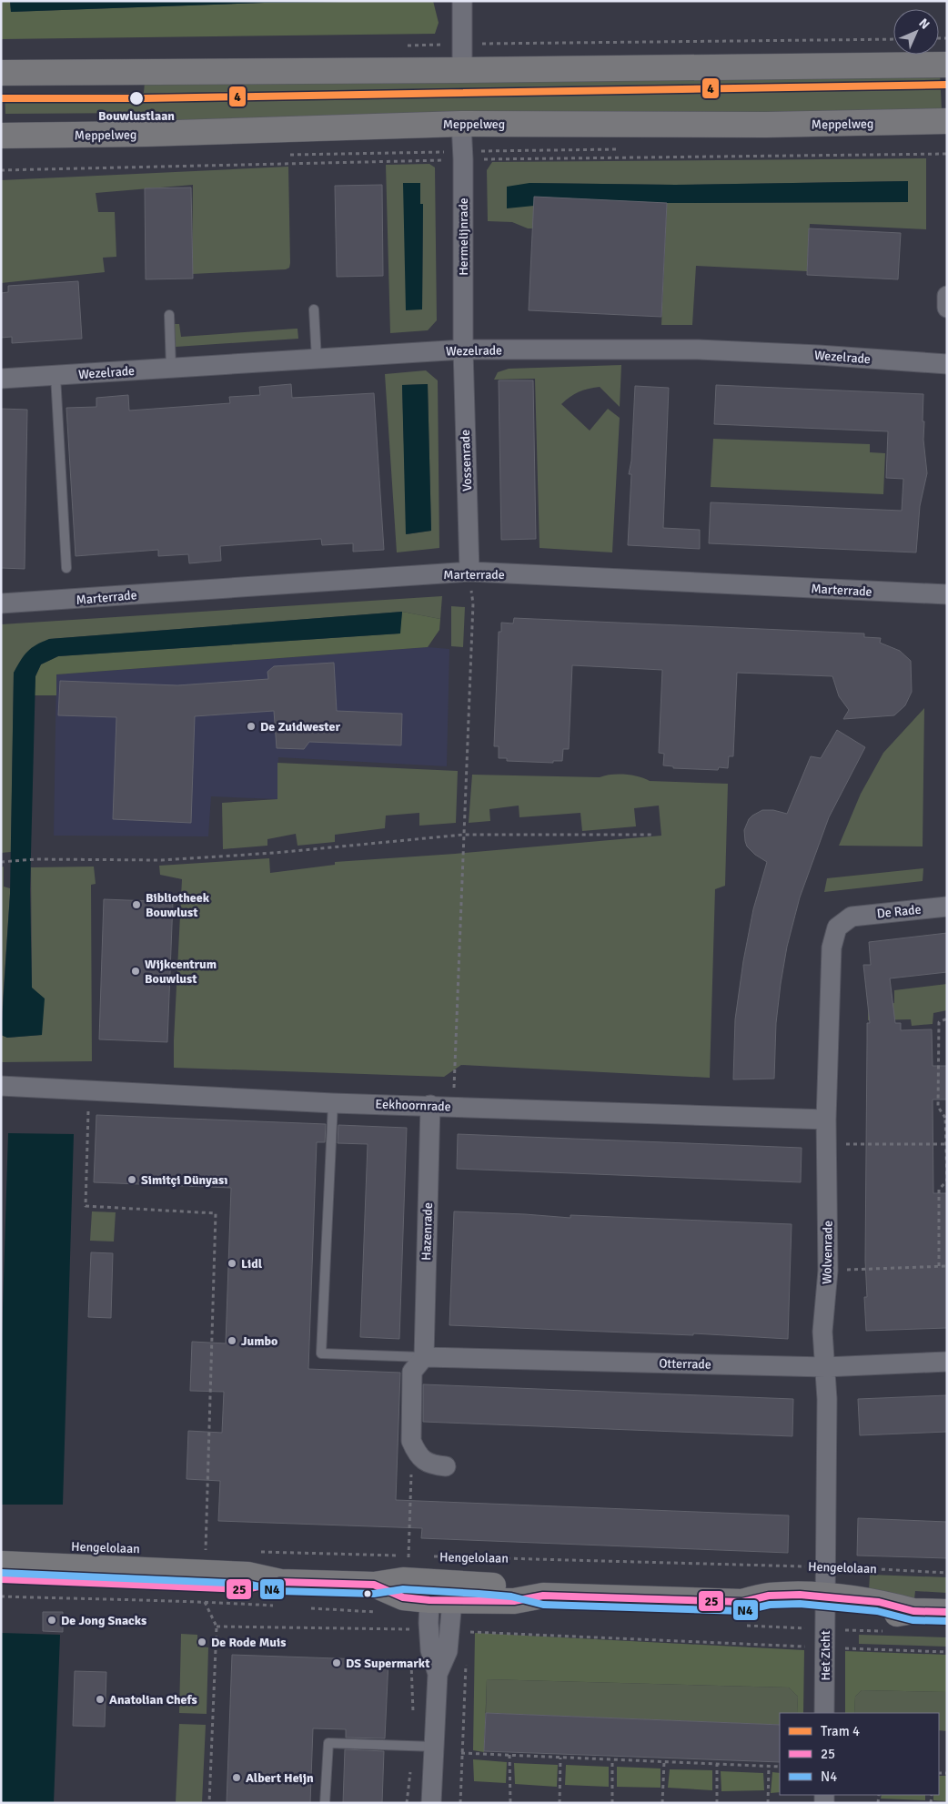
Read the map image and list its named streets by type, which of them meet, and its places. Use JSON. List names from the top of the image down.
{
  "streets": {
    "main road": ["Meppelweg", "Hengelolaan"],
    "street": [
      "Hermelijnrade",
      "Wezelrade",
      "Vossenrade",
      "Marterrade",
      "De Rade",
      "Eekhoornrade",
      "Hazenrade",
      "Wolvenrade",
      "Otterrade",
      "Het Zicht"
    ]
  },
  "crossings": [
    ["Meppelweg", "Hermelijnrade"],
    ["Hermelijnrade", "Wezelrade"],
    ["Hermelijnrade", "Vossenrade"],
    ["Wezelrade", "Vossenrade"],
    ["Vossenrade", "Marterrade"],
    ["De Rade", "Wolvenrade"],
    ["Eekhoornrade", "Hazenrade"],
    ["Eekhoornrade", "Wolvenrade"],
    ["Hazenrade", "Otterrade"],
    ["Wolvenrade", "Otterrade"],
    ["Wolvenrade", "Hengelolaan"],
    ["Wolvenrade", "Het Zicht"],
    ["Hengelolaan", "Het Zicht"]
  ],
  "places": [
    "Bouwlustlaan",
    "De Zuidwester",
    "Bibliotheek Bouwlust",
    "Wijkcentrum Bouwlust",
    "Simitçi Dünyası",
    "Lidl",
    "Jumbo",
    "De Jong Snacks",
    "De Rode Muis",
    "DS Supermarkt",
    "Anatolian Chefs",
    "Albert Heijn"
  ],
  "lines": ["tram line 4", "transit line N4", "transit line 25"],
  "legend": ["Tram 4", "25", "N4"],
  "north": "top right"
}
